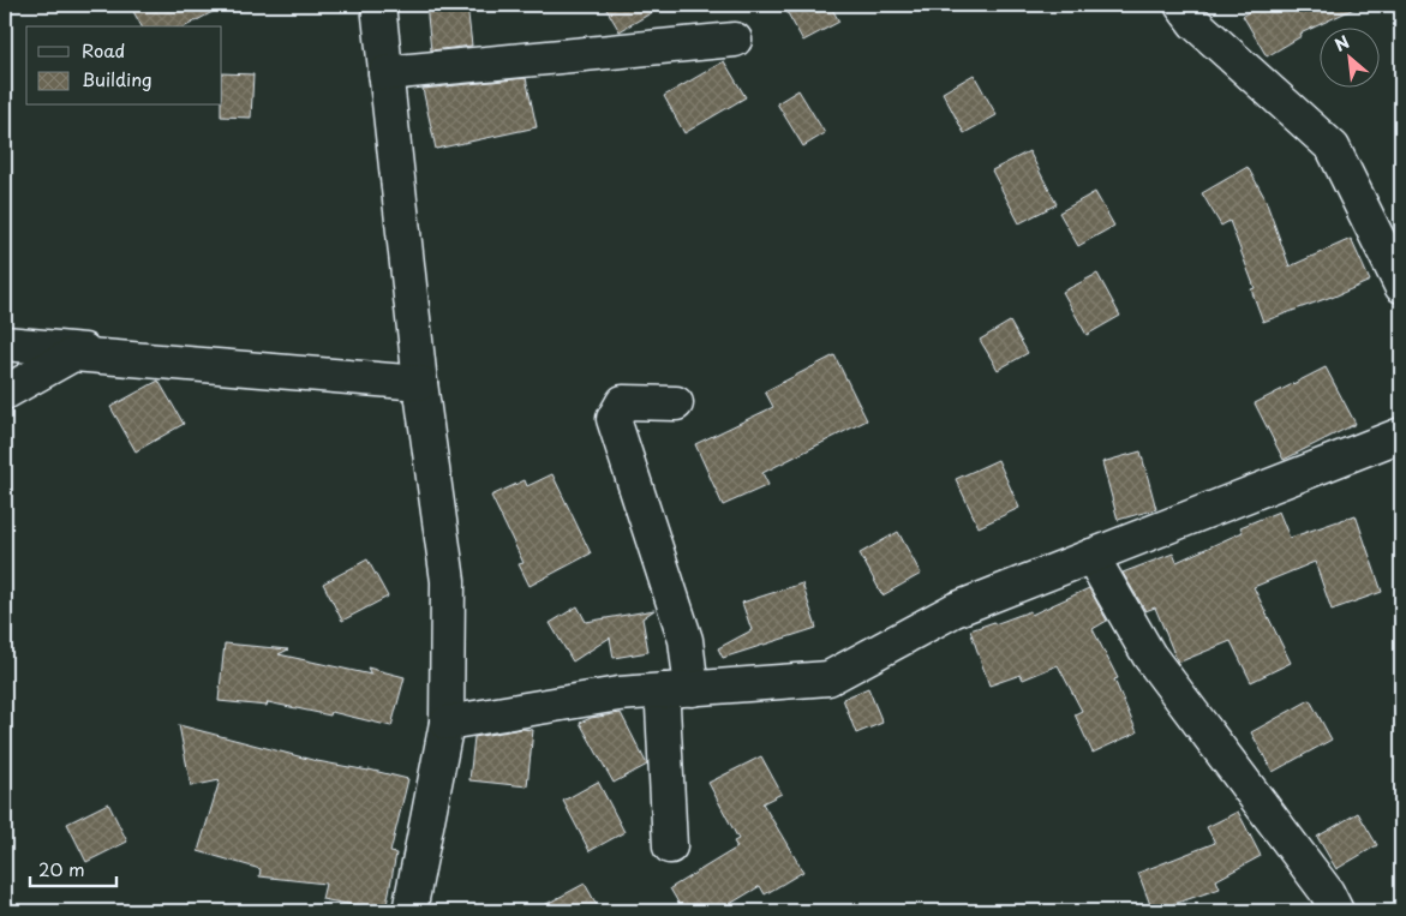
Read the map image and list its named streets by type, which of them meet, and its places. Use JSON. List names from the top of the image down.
{
  "legend": ["Road", "Building"],
  "scale_bar": "20 m",
  "north": "top left"
}
